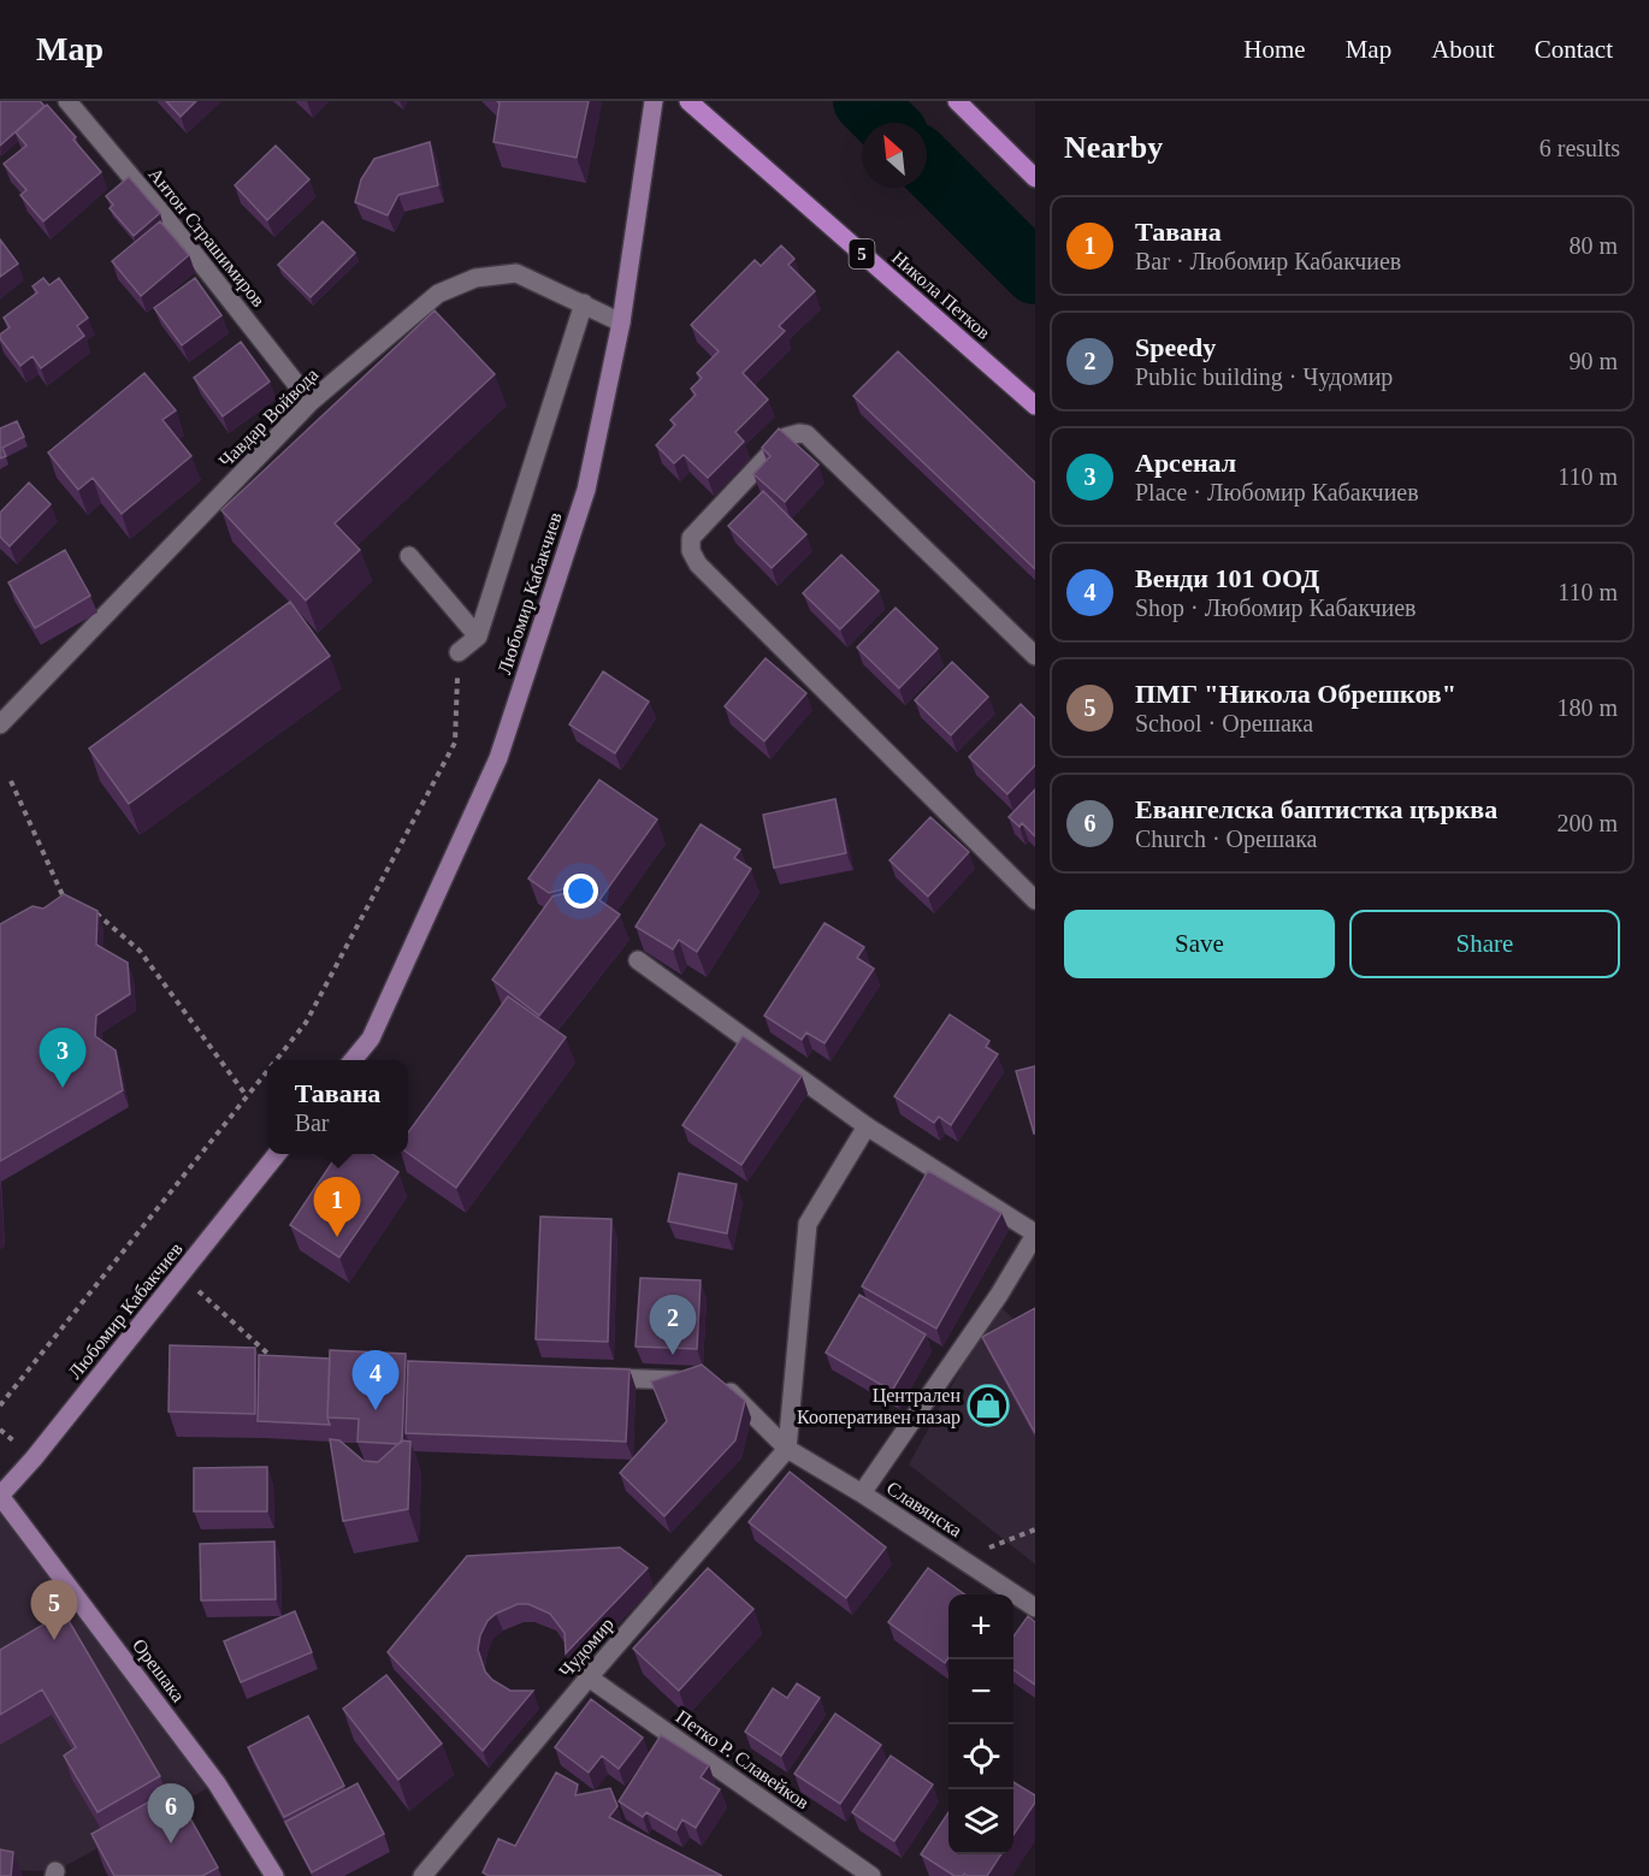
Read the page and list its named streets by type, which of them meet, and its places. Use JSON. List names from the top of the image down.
{
  "streets": {
    "main road": ["5", "Никола Петков"],
    "street": [
      "Антон Страшимиров",
      "Чавдар Войвода",
      "Любомир Кабакчиев",
      "Славянска",
      "Чудомир",
      "Орешака",
      "Петко Р. Славейков"
    ]
  },
  "crossings": [
    ["Антон Страшимиров", "Чавдар Войвода"],
    ["Чавдар Войвода", "Любомир Кабакчиев"],
    ["Любомир Кабакчиев", "Орешака"],
    ["Славянска", "Чудомир"],
    ["Чудомир", "Петко Р. Славейков"]
  ],
  "places": {
    "shop": ["Централен Кооперативен пазар"]
  },
  "north": "top left",
  "page": {
    "header": "Map",
    "nav": [
      "Home",
      "Map",
      "About",
      "Contact"
    ],
    "heading": ["Nearby", "6 results"],
    "list": [
      {
        "mark": "1",
        "name": "Тавана",
        "note": "Bar · Любомир Кабакчиев",
        "value": "80 m"
      },
      {
        "mark": "2",
        "name": "Speedy",
        "note": "Public building · Чудомир",
        "value": "90 m"
      },
      {
        "mark": "3",
        "name": "Арсенал",
        "note": "Place · Любомир Кабакчиев",
        "value": "110 m"
      },
      {
        "mark": "4",
        "name": "Венди 101 ООД",
        "note": "Shop · Любомир Кабакчиев",
        "value": "110 m"
      },
      {
        "mark": "5",
        "name": "ПМГ \"Никола Обрешков\"",
        "note": "School · Орешака",
        "value": "180 m"
      },
      {
        "mark": "6",
        "name": "Евангелска баптистка църква",
        "note": "Church · Орешака",
        "value": "200 m"
      }
    ],
    "buttons": ["Save", "Share"],
    "pins": [
      "3",
      "1",
      "2",
      "4",
      "5",
      "6"
    ],
    "popup": ["Тавана", "Bar"],
    "map_buttons": ["+", "−"]
  }
}
